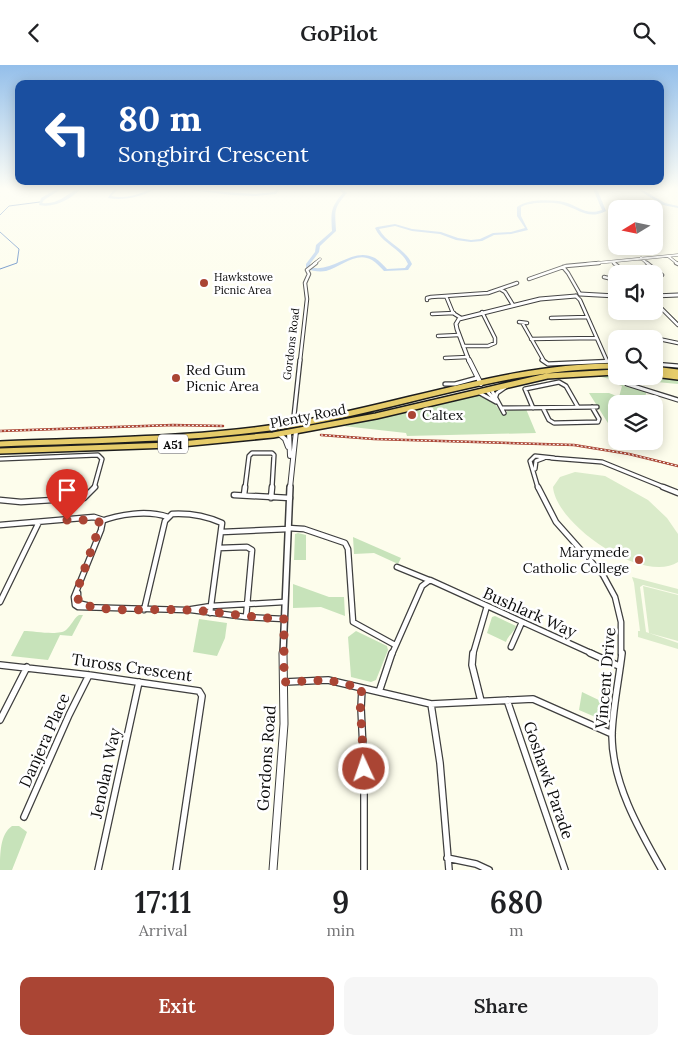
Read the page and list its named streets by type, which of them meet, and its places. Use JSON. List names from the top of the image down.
{
  "streets": {
    "highway": ["Plenty Road", "A51"],
    "street": [
      "Gordons Road",
      "Bushlark Way",
      "Tuross Crescent",
      "Vincent Drive",
      "Danjera Place",
      "Jenolan Way",
      "Goshawk Parade"
    ]
  },
  "crossings": [
    ["Gordons Road", "Plenty Road"],
    ["Bushlark Way", "Vincent Drive"],
    ["Tuross Crescent", "Danjera Place"],
    ["Tuross Crescent", "Jenolan Way"]
  ],
  "places": [
    "Hawkstowe Picnic Area",
    "Red Gum Picnic Area",
    "Caltex",
    "Marymede Catholic College"
  ],
  "north": "left",
  "page": {
    "header": "GoPilot",
    "turn": ["80 m", "Songbird Crescent"],
    "eta": [
      "17:11",
      "Arrival",
      "9",
      "min",
      "680",
      "m"
    ],
    "buttons": ["Exit", "Share"]
  }
}
